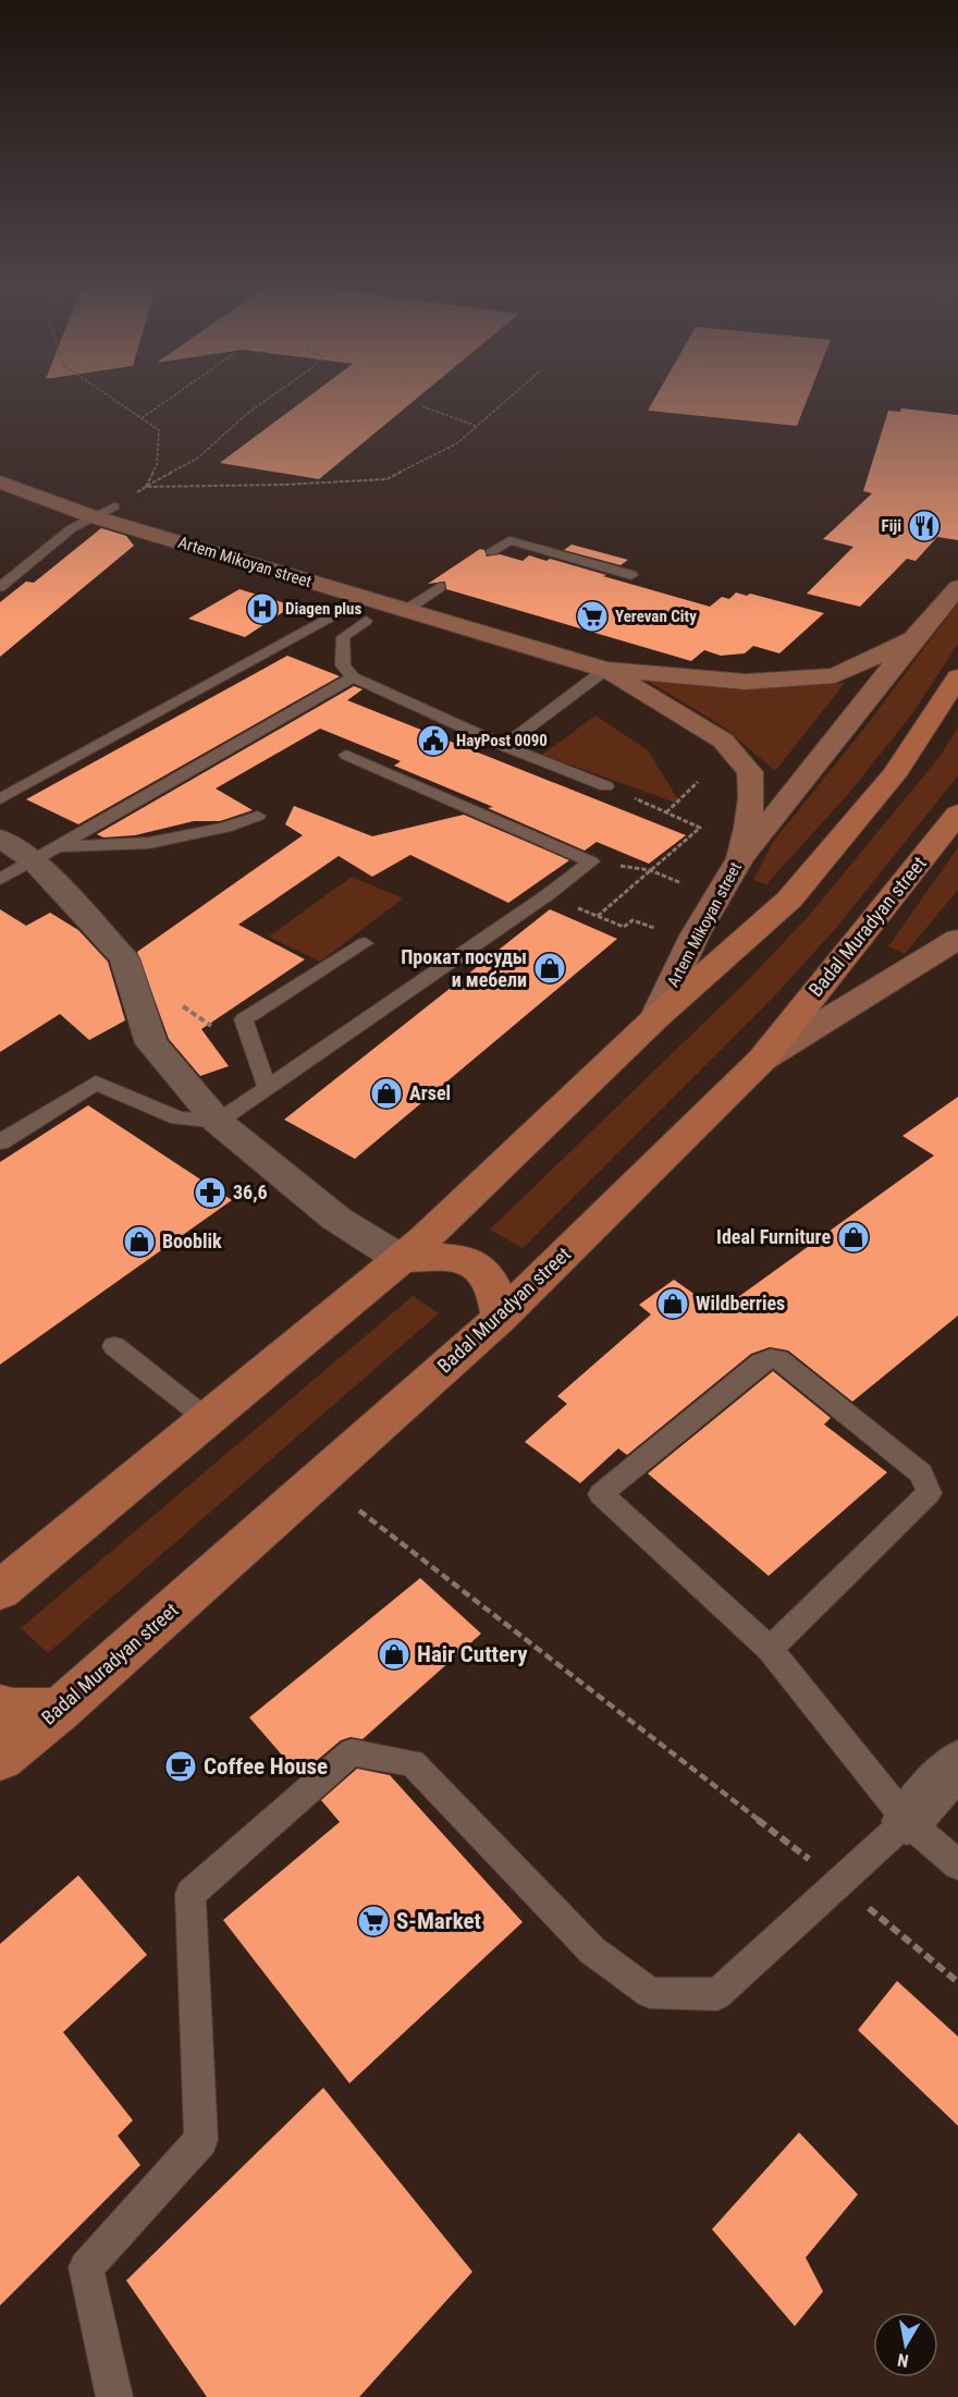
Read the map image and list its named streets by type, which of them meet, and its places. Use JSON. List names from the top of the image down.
{
  "streets": {
    "main road": ["Artem Mikoyan street", "Badal Muradyan street"]
  },
  "places": {
    "restaurant": ["Fiji"],
    "hospital": ["Diagen plus"],
    "supermarket": ["Yerevan City", "S-Market"],
    "public building": ["HayPost 0090"],
    "shop": [
      "Прокат посуды и мебели",
      "Arsel",
      "Ideal Furniture",
      "Booblik",
      "Wildberries",
      "Hair Cuttery"
    ],
    "pharmacy": ["36,6"],
    "cafe": ["Coffee House"]
  },
  "north": "bottom"
}
